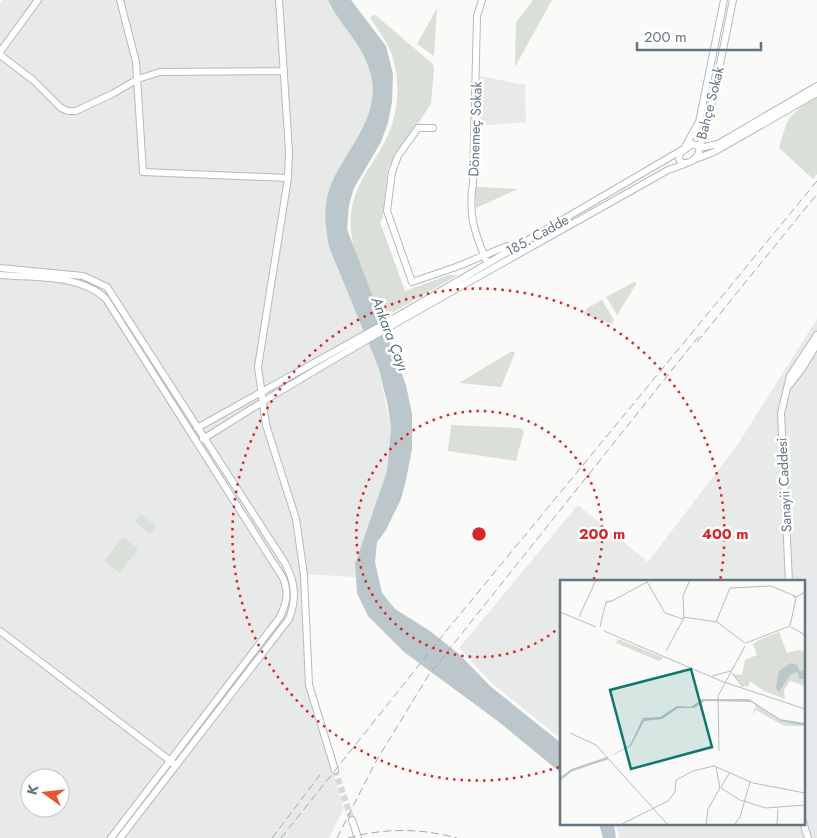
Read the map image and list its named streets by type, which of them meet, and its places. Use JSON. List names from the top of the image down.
{
  "streets": {
    "street": [
      "Bahçe Sokak",
      "Dönemeç Sokak",
      "185. Cadde",
      "Sanayii Caddesi"
    ]
  },
  "crossings": [
    ["Bahçe Sokak", "185. Cadde"],
    ["Dönemeç Sokak", "185. Cadde"]
  ],
  "water": ["Ankara Çayı"],
  "scale_bar": "200 m",
  "north": "left",
  "rings": ["200 m", "400 m"]
}
